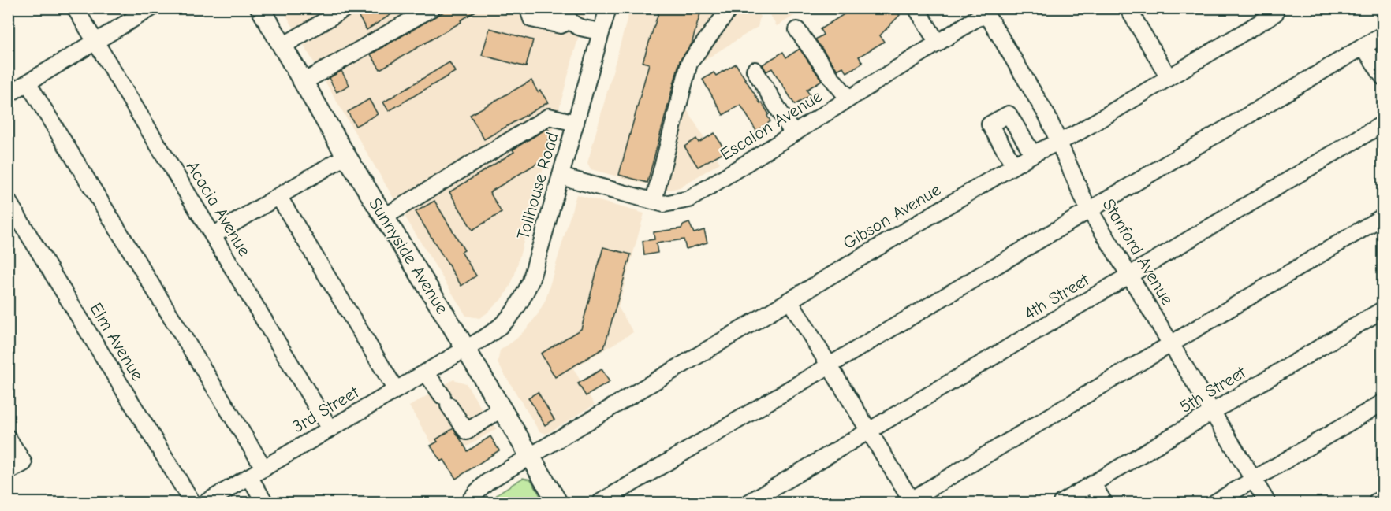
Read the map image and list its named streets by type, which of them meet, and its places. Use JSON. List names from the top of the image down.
{
  "streets": {
    "main road": ["Sunnyside Avenue"],
    "street": [
      "Escalon Avenue",
      "Tollhouse Road",
      "Acacia Avenue",
      "Gibson Avenue",
      "Stanford Avenue",
      "4th Street",
      "Elm Avenue",
      "5th Street",
      "3rd Street"
    ]
  },
  "crossings": [
    ["Escalon Avenue", "Tollhouse Road"],
    ["Escalon Avenue", "Stanford Avenue"],
    ["Tollhouse Road", "Sunnyside Avenue"],
    ["Tollhouse Road", "3rd Street"],
    ["Acacia Avenue", "3rd Street"],
    ["Gibson Avenue", "Stanford Avenue"],
    ["Gibson Avenue", "Sunnyside Avenue"],
    ["Stanford Avenue", "4th Street"],
    ["Stanford Avenue", "5th Street"],
    ["Sunnyside Avenue", "3rd Street"]
  ]
}
